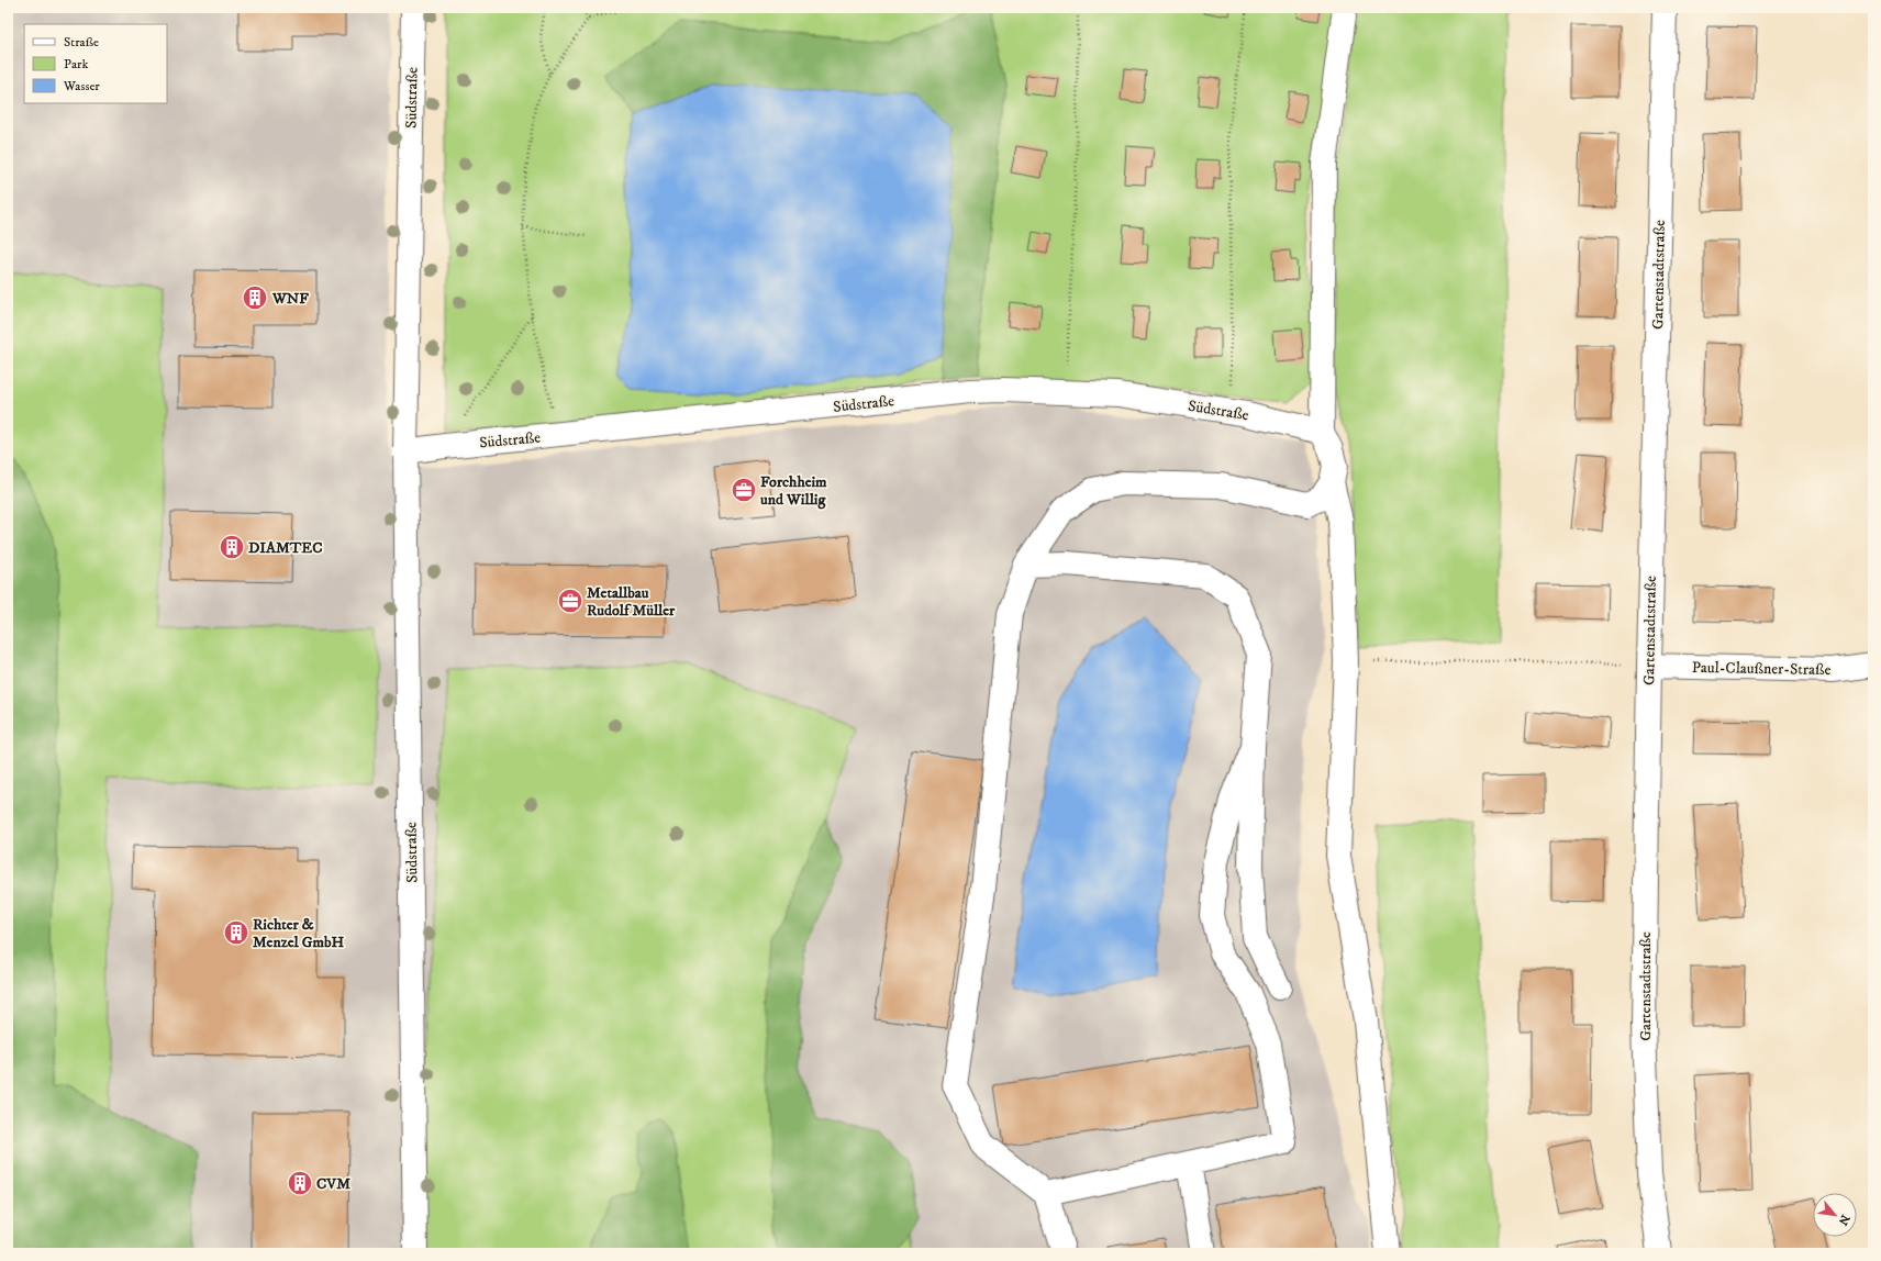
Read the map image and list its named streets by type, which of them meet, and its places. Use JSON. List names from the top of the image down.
{
  "streets": {
    "street": ["Südstraße", "Gartenstadtstraße", "Paul-Claußner-Straße"]
  },
  "crossings": [
    ["Gartenstadtstraße", "Paul-Claußner-Straße"]
  ],
  "places": {
    "building": [
      "WNF",
      "DIAMTEC",
      "Richter & Menzel GmbH",
      "CVM"
    ],
    "office": ["Forchheim und Willig", "Metallbau Rudolf Müller"]
  },
  "legend": ["Straße", "Park", "Wasser"],
  "north": "bottom right"
}
